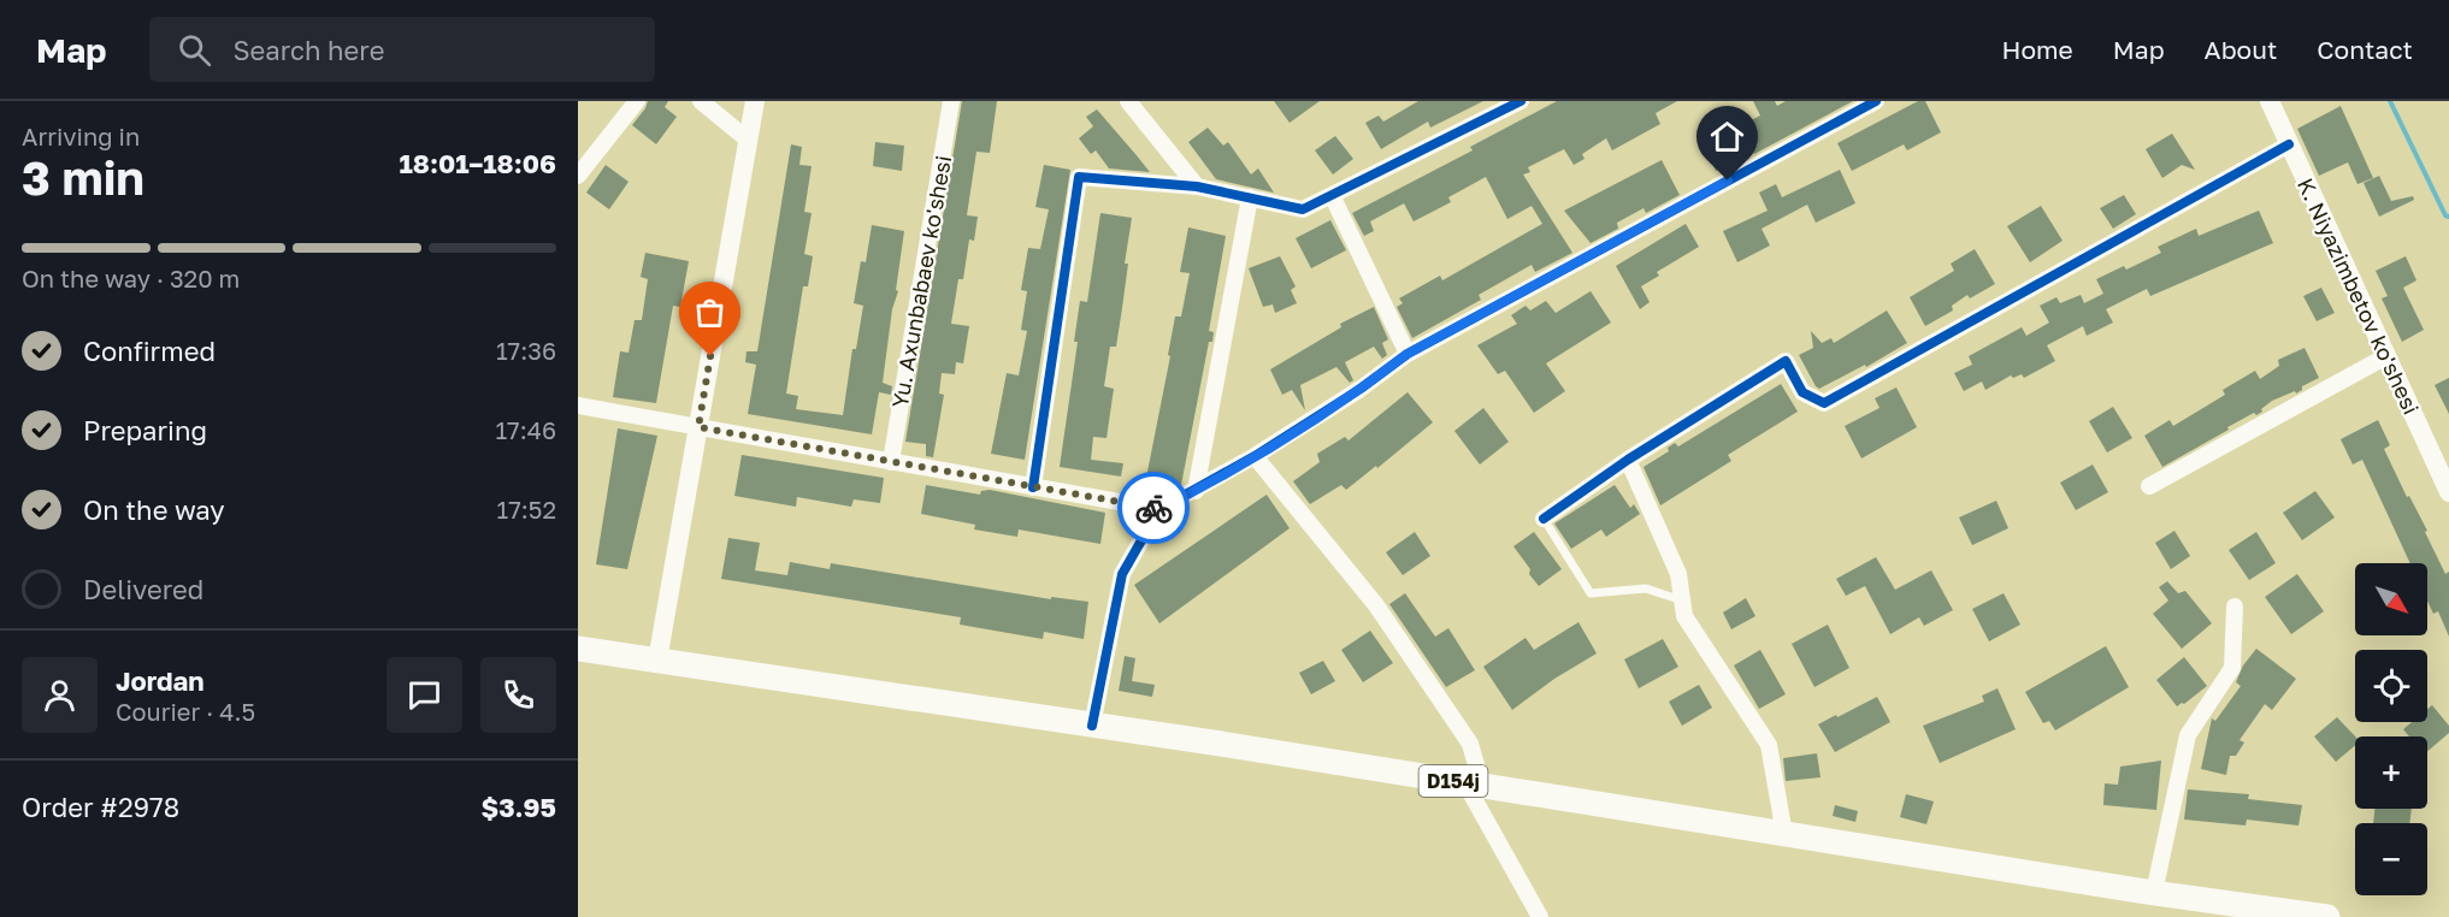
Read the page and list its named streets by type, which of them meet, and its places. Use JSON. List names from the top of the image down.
{
  "streets": {
    "main road": ["D154j"],
    "street": ["Yu. Axunbabaev ko'shesi", "K. Niyazimbetov ko'shesi"]
  },
  "north": "bottom right",
  "page": {
    "header": "Map",
    "search": "Search here",
    "nav": [
      "Home",
      "Map",
      "About",
      "Contact"
    ],
    "heading": ["3 min", "Arriving in", "18:01–18:06"],
    "panel": [
      "Jordan",
      "Courier · 4.5",
      "Order #2978",
      "$3.95"
    ],
    "bar": "On the way · 320 m",
    "list": [
      ["Confirmed", "17:36"],
      ["Preparing", "17:46"],
      ["On the way", "17:52"],
      "Delivered"
    ],
    "map_buttons": ["+", "−"]
  }
}
